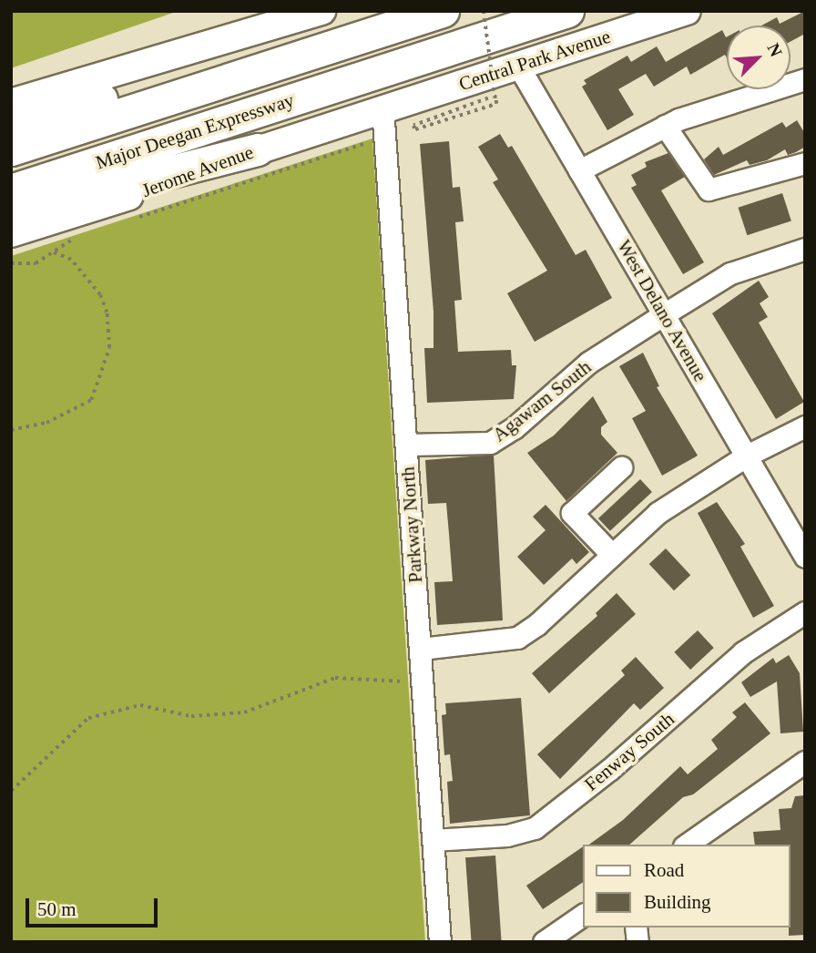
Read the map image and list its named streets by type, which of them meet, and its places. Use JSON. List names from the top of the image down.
{
  "streets": {
    "highway": ["Major Deegan Expressway"],
    "main road": ["Central Park Avenue", "Jerome Avenue"],
    "street": [
      "West Delano Avenue",
      "Agawam South",
      "Parkway North",
      "Fenway South"
    ]
  },
  "crossings": [
    ["Central Park Avenue", "Jerome Avenue"],
    ["Central Park Avenue", "West Delano Avenue"],
    ["Central Park Avenue", "Parkway North"],
    ["Jerome Avenue", "Parkway North"],
    ["West Delano Avenue", "Agawam South"],
    ["Agawam South", "Parkway North"],
    ["Parkway North", "Fenway South"]
  ],
  "legend": ["Road", "Building"],
  "scale_bar": "50 m",
  "north": "top right"
}
